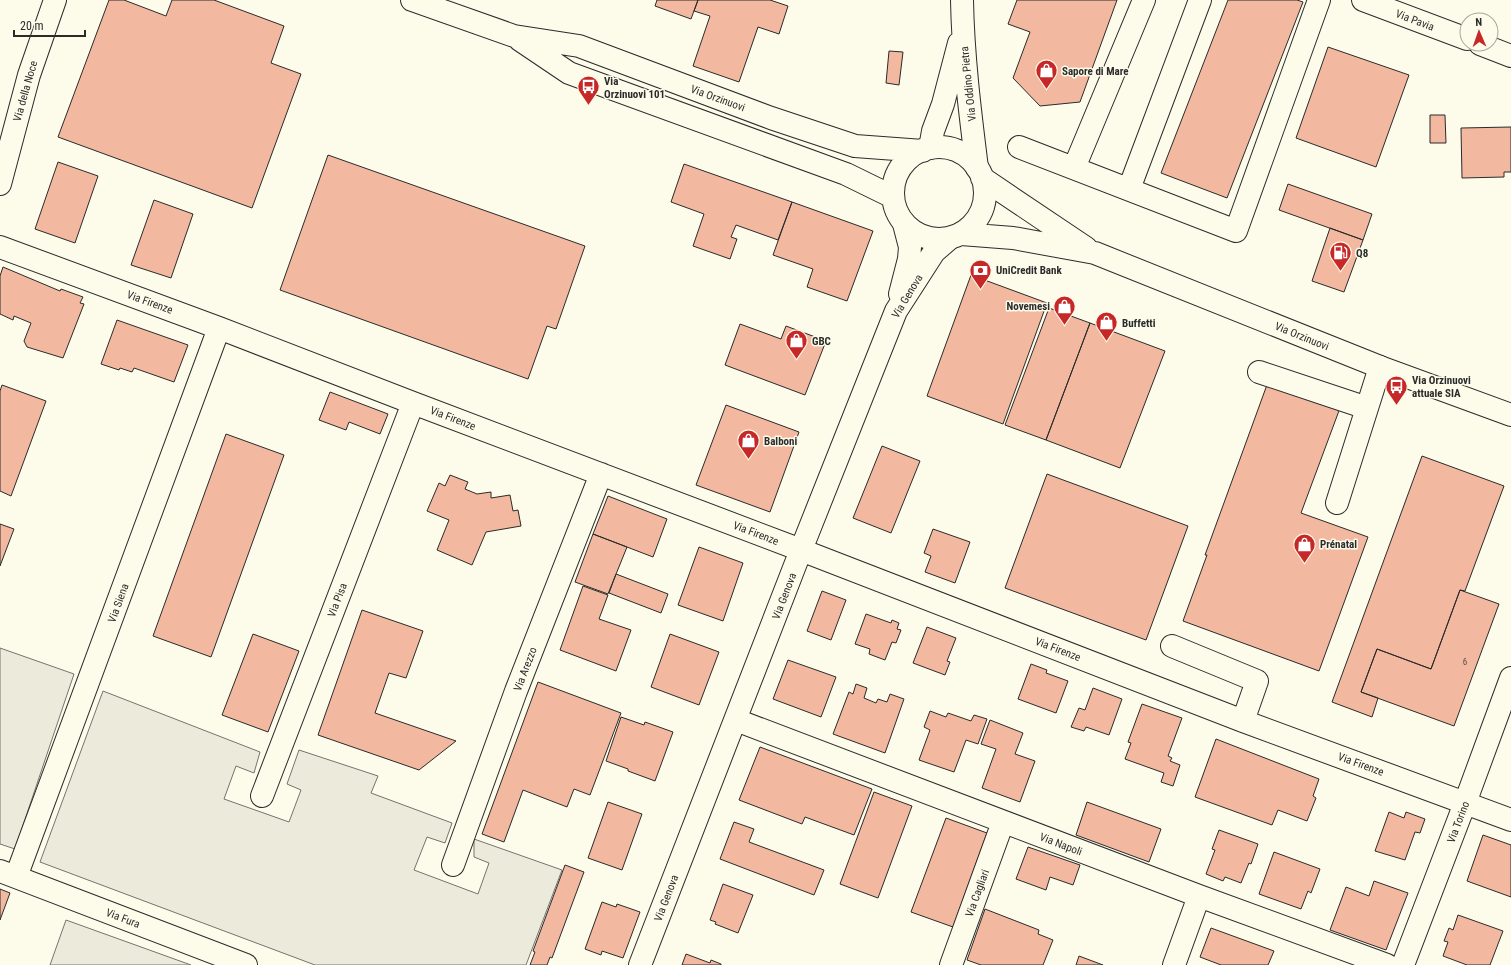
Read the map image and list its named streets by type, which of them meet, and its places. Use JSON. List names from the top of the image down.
{
  "streets": {
    "street": [
      "Via Pavia",
      "Via Oddino Pietra",
      "Via della Noce",
      "Via Orzinuovi",
      "Via Genova",
      "Via Firenze",
      "Via Pisa",
      "Via Siena",
      "Via Arezzo",
      "Via Torino",
      "Via Napoli",
      "Via Cagliari",
      "Via Fura"
    ]
  },
  "crossings": [
    ["Via Oddino Pietra", "Via Orzinuovi"],
    ["Via Oddino Pietra", "Via Genova"],
    ["Via Orzinuovi", "Via Genova"],
    ["Via Genova", "Via Firenze"],
    ["Via Genova", "Via Napoli"],
    ["Via Firenze", "Via Pisa"],
    ["Via Firenze", "Via Siena"],
    ["Via Firenze", "Via Arezzo"],
    ["Via Firenze", "Via Torino"],
    ["Via Siena", "Via Fura"],
    ["Via Napoli", "Via Cagliari"]
  ],
  "places": {
    "shop": [
      "Sapore di Mare",
      "Novemesi",
      "Buffetti",
      "GBC",
      "Balboni",
      "Prénatal"
    ],
    "bus stop": ["Via Orzinuovi 101", "Via Orzinuovi attuale SIA"],
    "fuel station": ["Q8"],
    "bank": ["UniCredit Bank"]
  },
  "house_numbers": ["6"],
  "scale_bar": "20 m",
  "north": "top"
}
